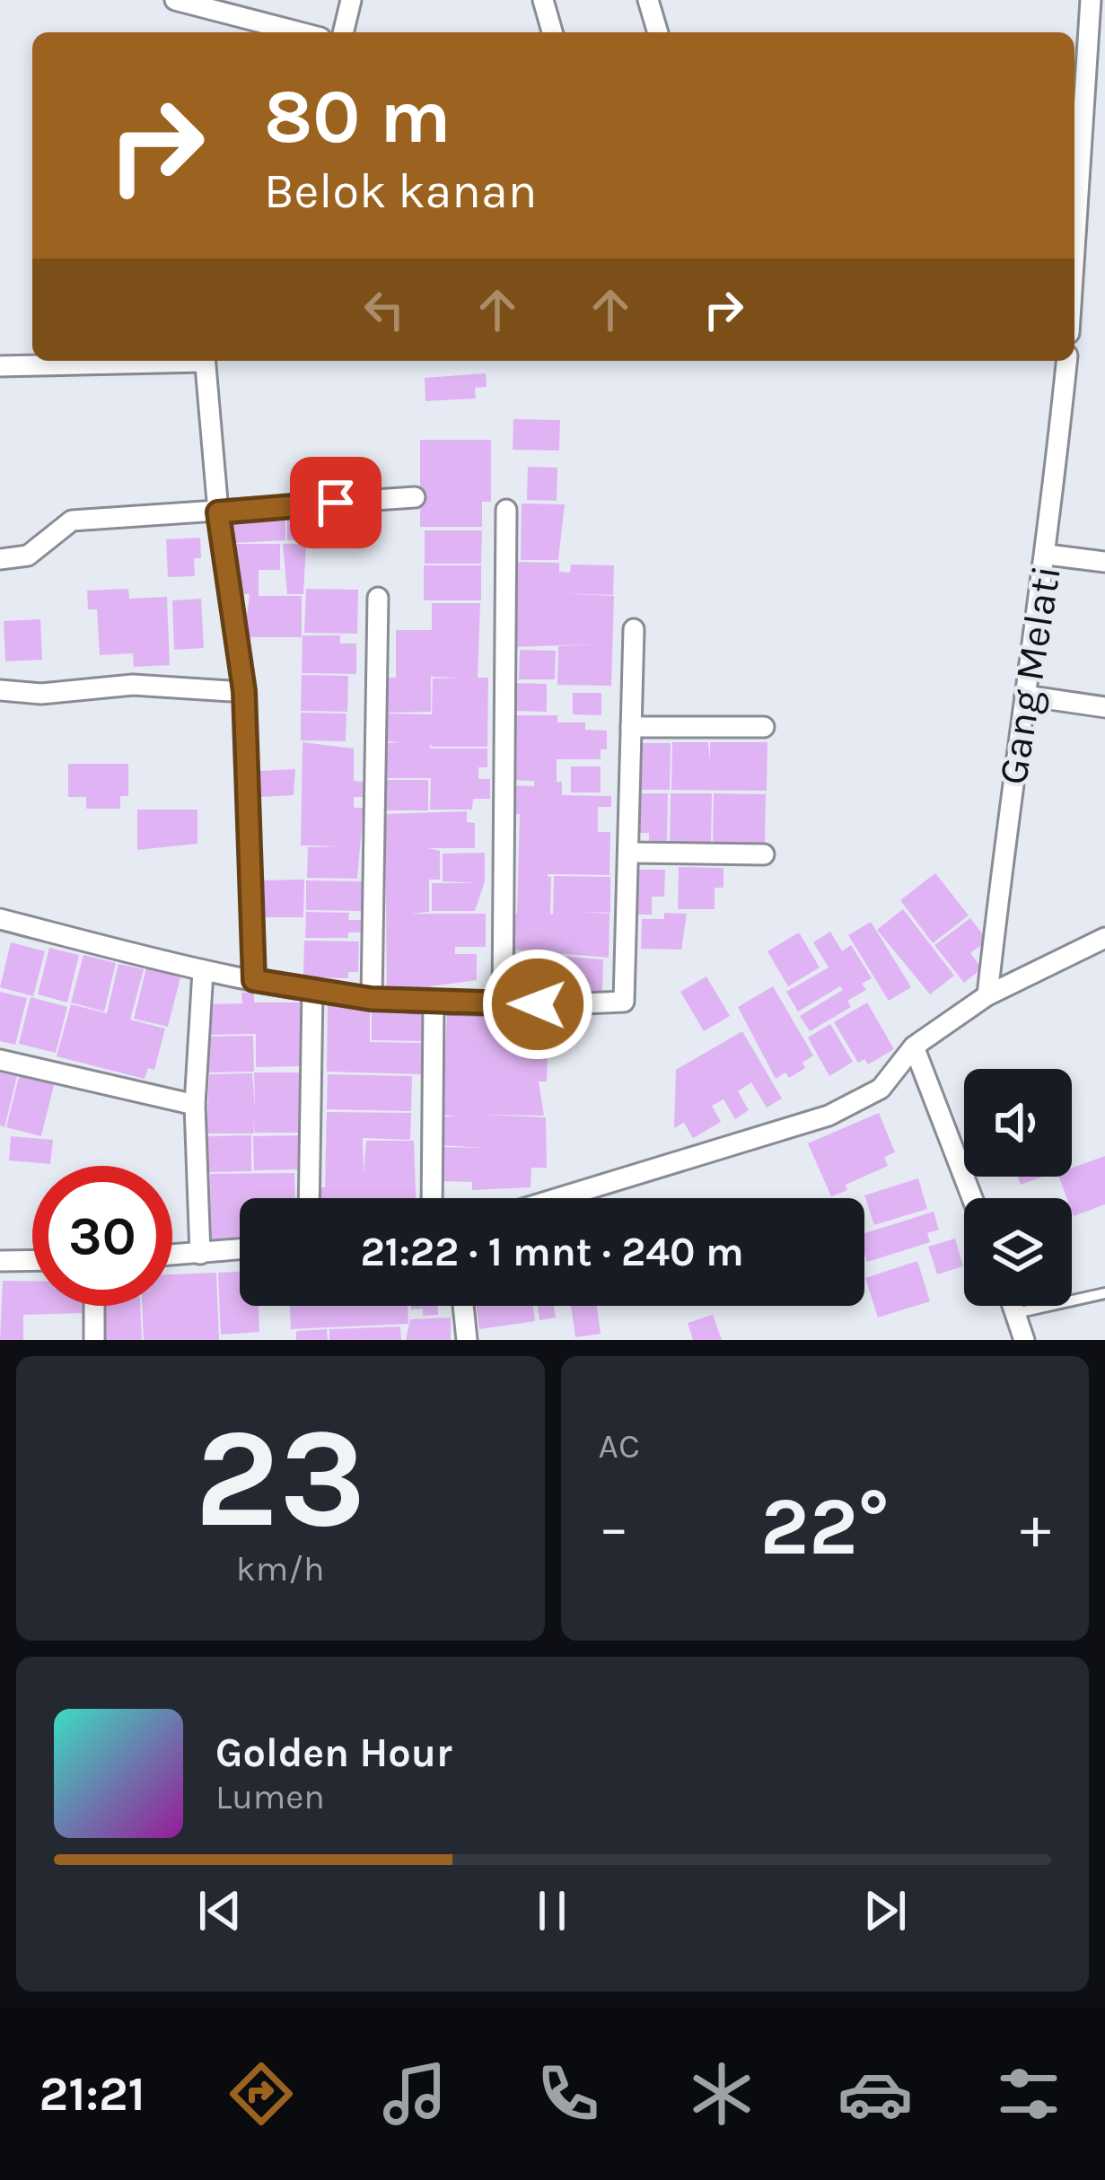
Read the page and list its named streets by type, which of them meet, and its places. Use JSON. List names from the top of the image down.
{
  "streets": {
    "street": ["Gang Melati"]
  },
  "page": {
    "turn": ["80 m", "Belok kanan"],
    "limit": "30",
    "trip": "21:22 · 1 mnt · 240 m",
    "tile": [
      ["23", "km/h"],
      "AC"
    ],
    "heat": ["−", "22°", "+"],
    "song": ["Golden Hour", "Lumen"],
    "tabs": "21:21"
  }
}
